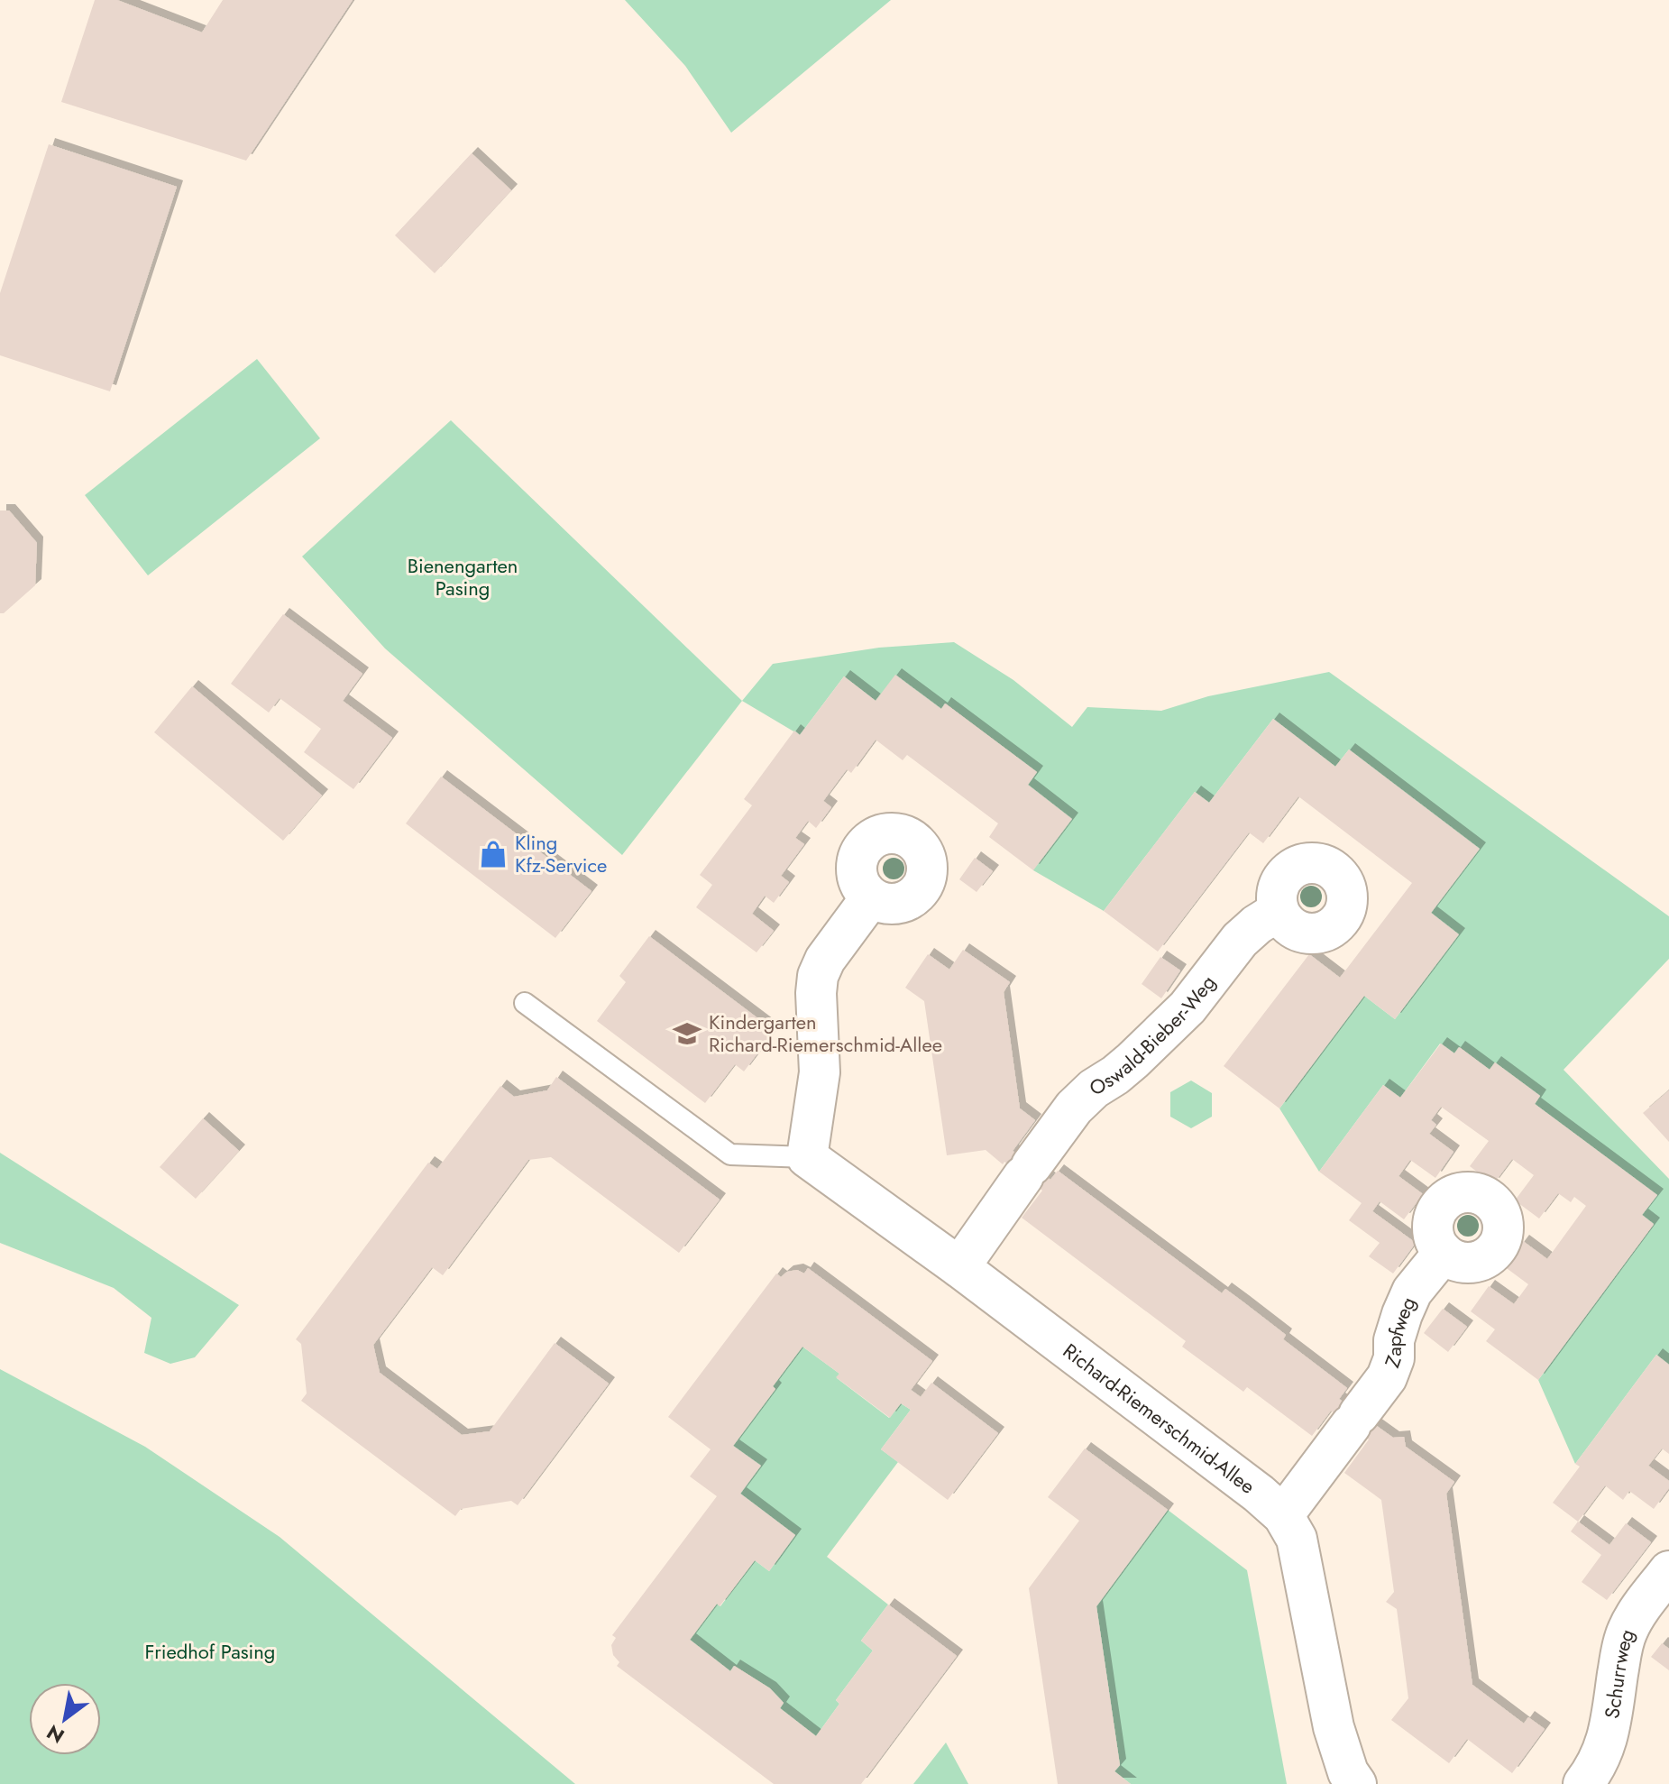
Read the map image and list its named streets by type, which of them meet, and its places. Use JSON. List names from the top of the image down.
{
  "streets": {
    "street": [
      "Oswald-Bieber-Weg",
      "Zapfweg",
      "Richard-Riemerschmid-Allee",
      "Schurrweg"
    ]
  },
  "crossings": [
    ["Oswald-Bieber-Weg", "Richard-Riemerschmid-Allee"],
    ["Zapfweg", "Richard-Riemerschmid-Allee"]
  ],
  "parks": ["Bienengarten Pasing", "Friedhof Pasing"],
  "places": {
    "shop": ["Kling Kfz-Service"],
    "school or university": ["Kindergarten Richard-Riemerschmid-Allee"]
  },
  "north": "bottom left"
}
